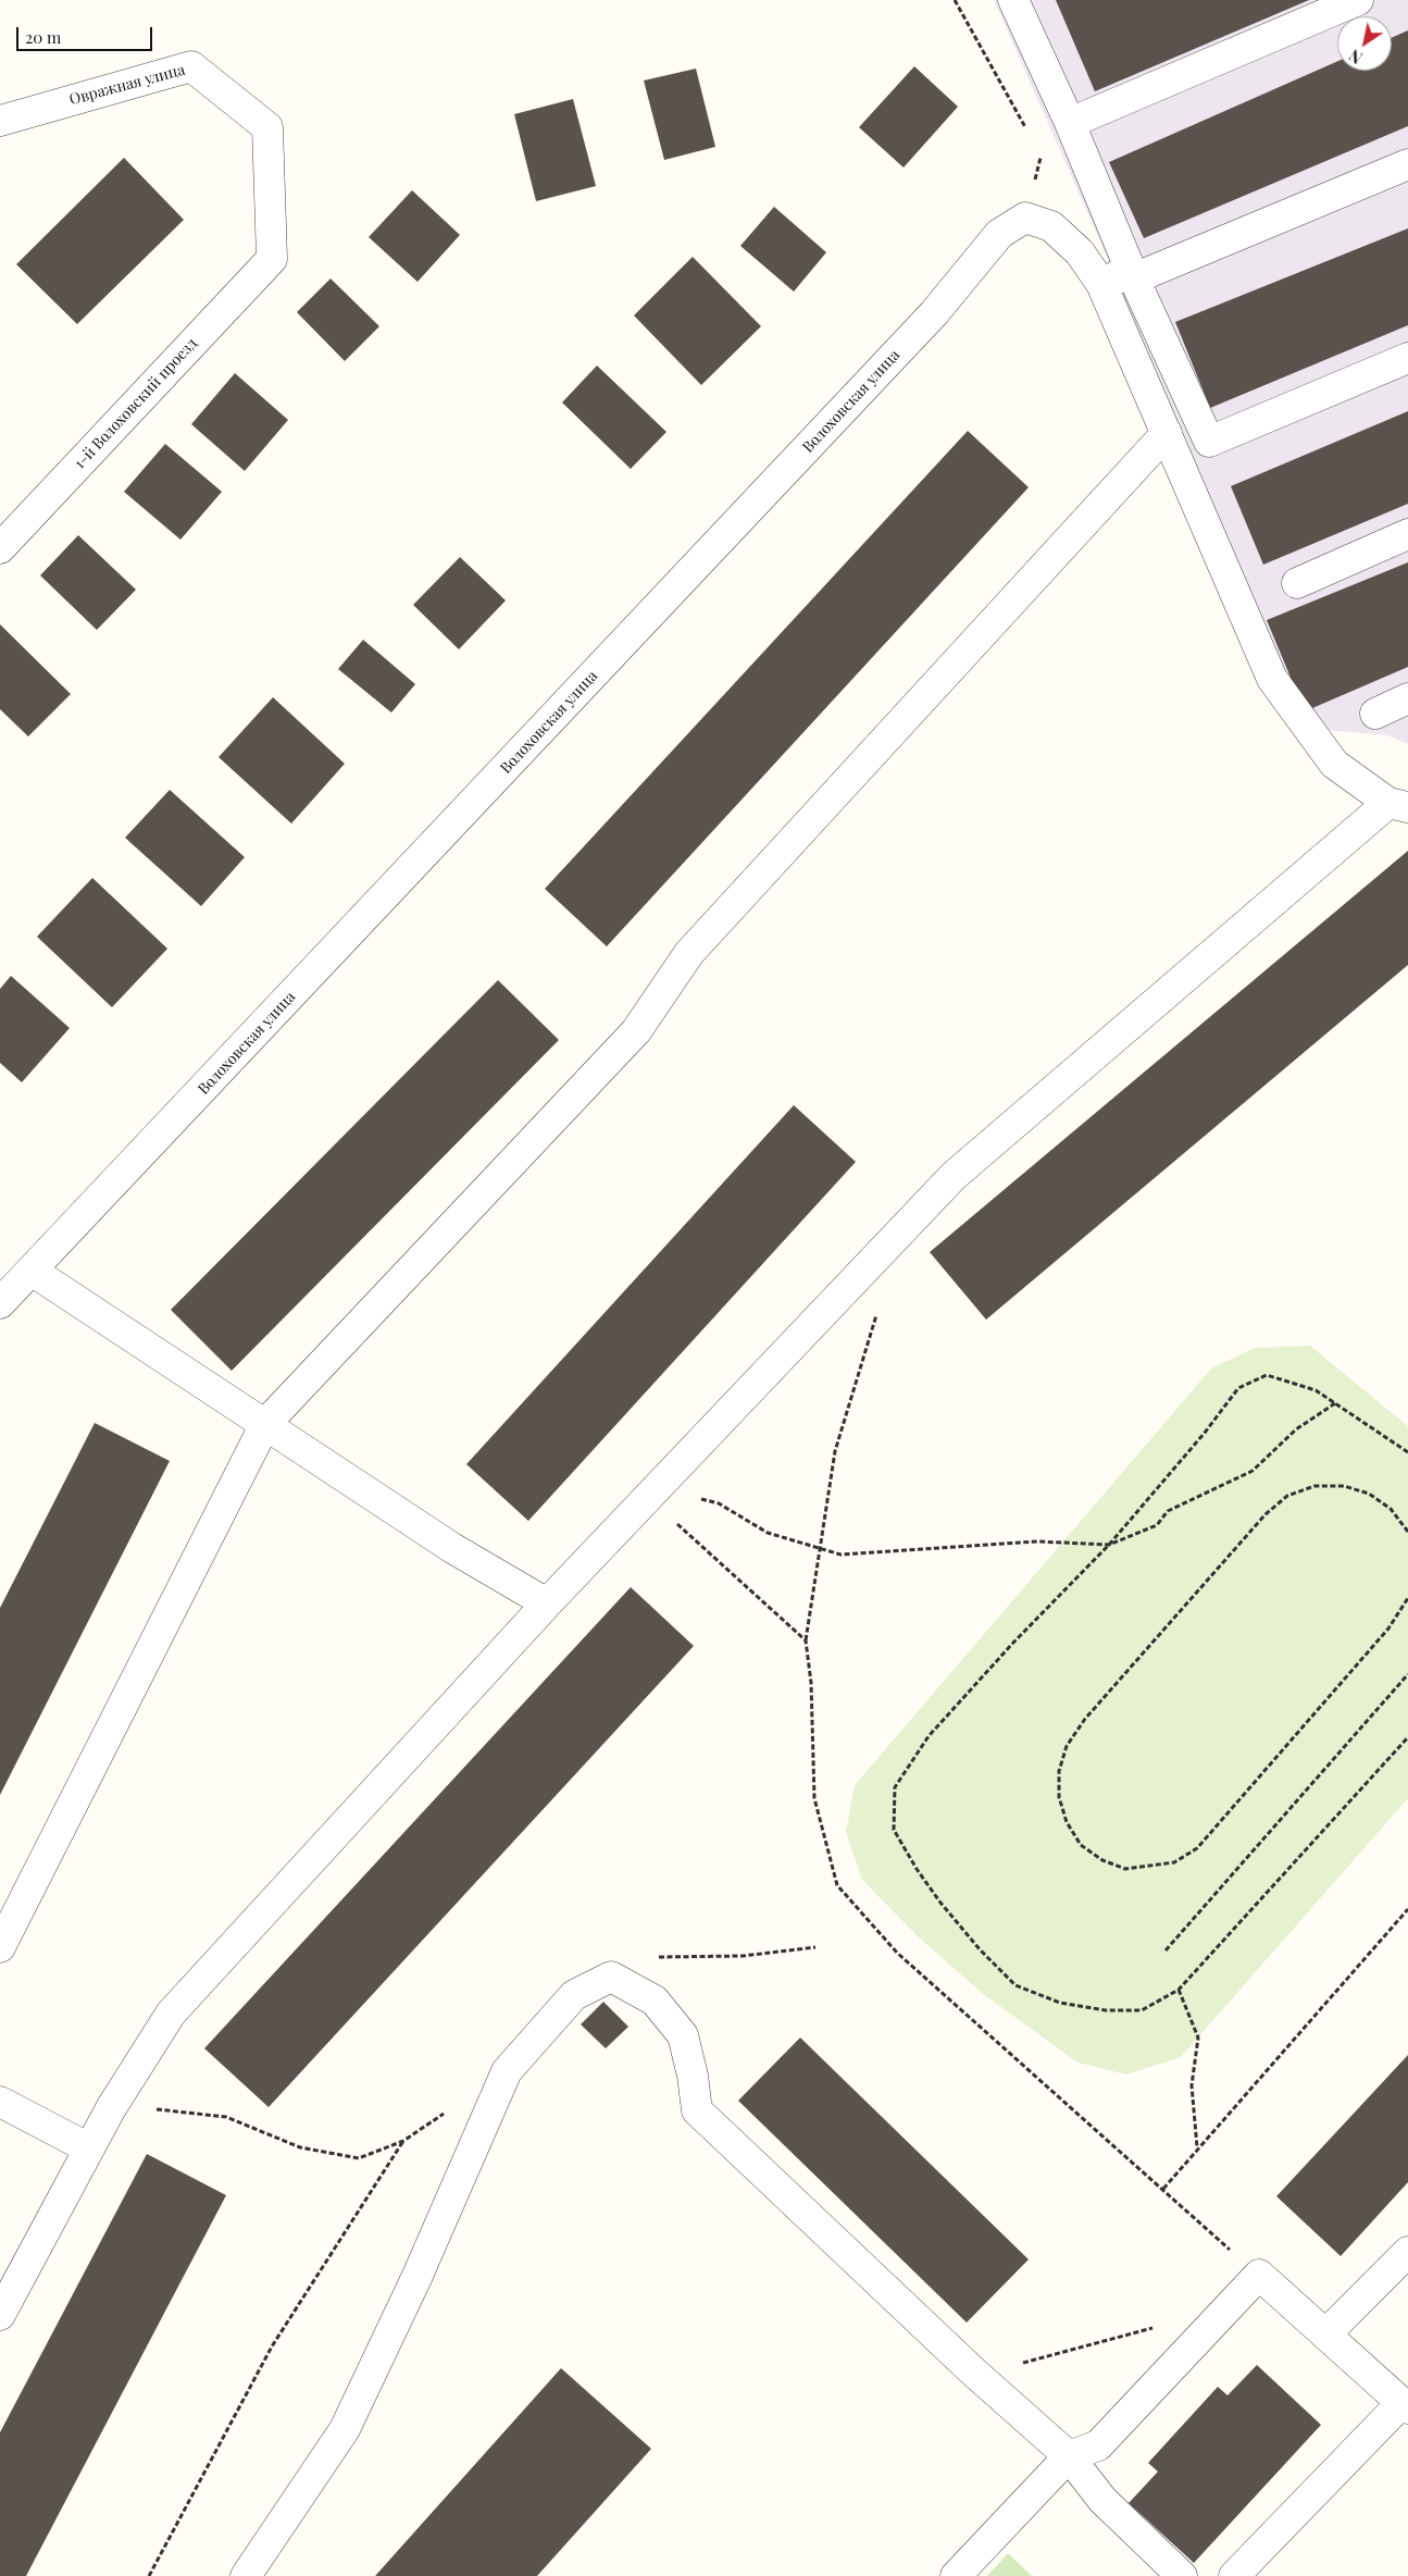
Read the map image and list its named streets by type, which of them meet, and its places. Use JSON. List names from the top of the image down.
{
  "streets": {
    "street": ["Овражная улица", "Волоховская улица", "1-й Волоховский проезд"]
  },
  "crossings": [
    ["Овражная улица", "1-й Волоховский проезд"]
  ],
  "scale_bar": "20 m",
  "north": "bottom left"
}
